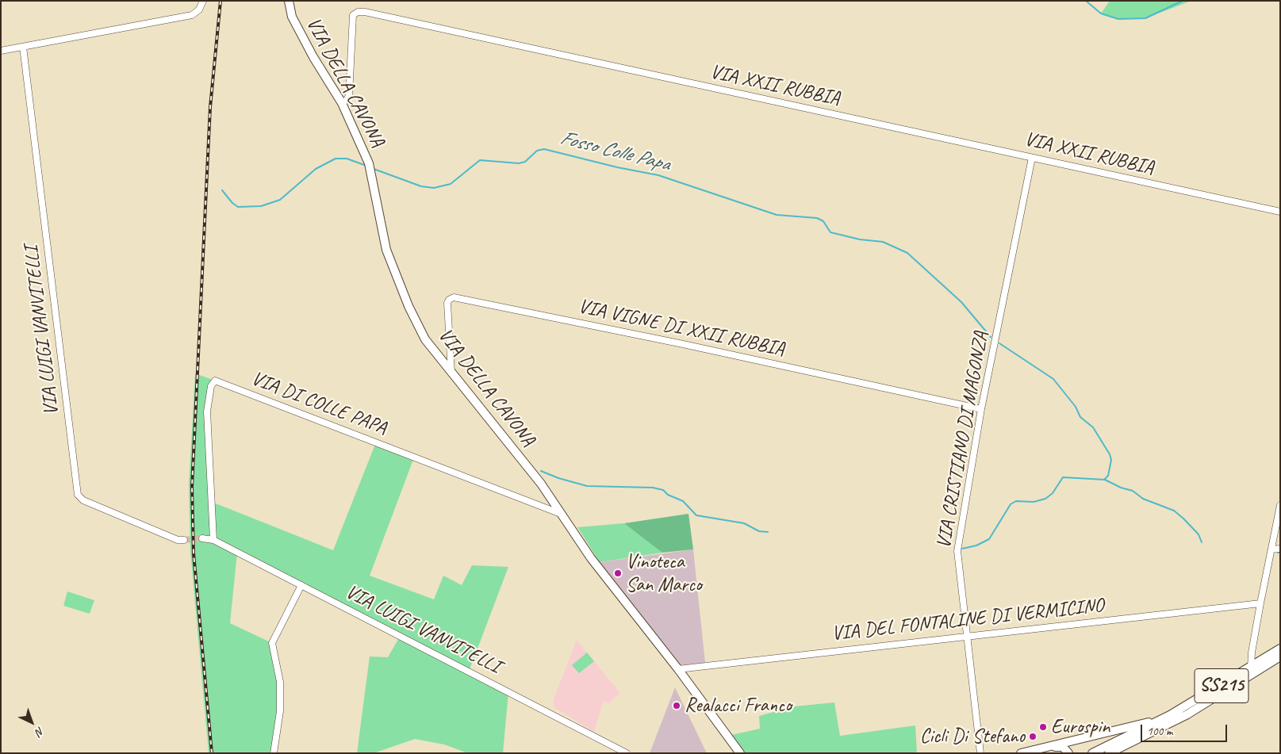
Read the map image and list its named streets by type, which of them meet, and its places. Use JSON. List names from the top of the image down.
{
  "streets": {
    "main road": ["VIA DELLA CAVONA", "SS215"],
    "street": [
      "VIA XXII RUBBIA",
      "VIA VIGNE DI XXII RUBBIA",
      "VIA LUIGI VANVITELLI",
      "VIA DI COLLE PAPA",
      "VIA CRISTIANO DI MAGONZA",
      "VIA DEL FONTALINE DI VERMICINO"
    ]
  },
  "crossings": [
    ["VIA DELLA CAVONA", "VIA XXII RUBBIA"],
    ["VIA DELLA CAVONA", "VIA VIGNE DI XXII RUBBIA"],
    ["VIA DELLA CAVONA", "VIA DI COLLE PAPA"],
    ["VIA DELLA CAVONA", "VIA DEL FONTALINE DI VERMICINO"],
    ["VIA XXII RUBBIA", "VIA CRISTIANO DI MAGONZA"],
    ["VIA VIGNE DI XXII RUBBIA", "VIA CRISTIANO DI MAGONZA"],
    ["VIA LUIGI VANVITELLI", "VIA DI COLLE PAPA"],
    ["VIA CRISTIANO DI MAGONZA", "VIA DEL FONTALINE DI VERMICINO"]
  ],
  "water": ["Fosso Colle Papa"],
  "places": [
    "Vinoteca San Marco",
    "Realacci Franco",
    "Eurospin",
    "Cicli Di Stefano"
  ],
  "scale_bar": "100 m",
  "north": "bottom right"
}
